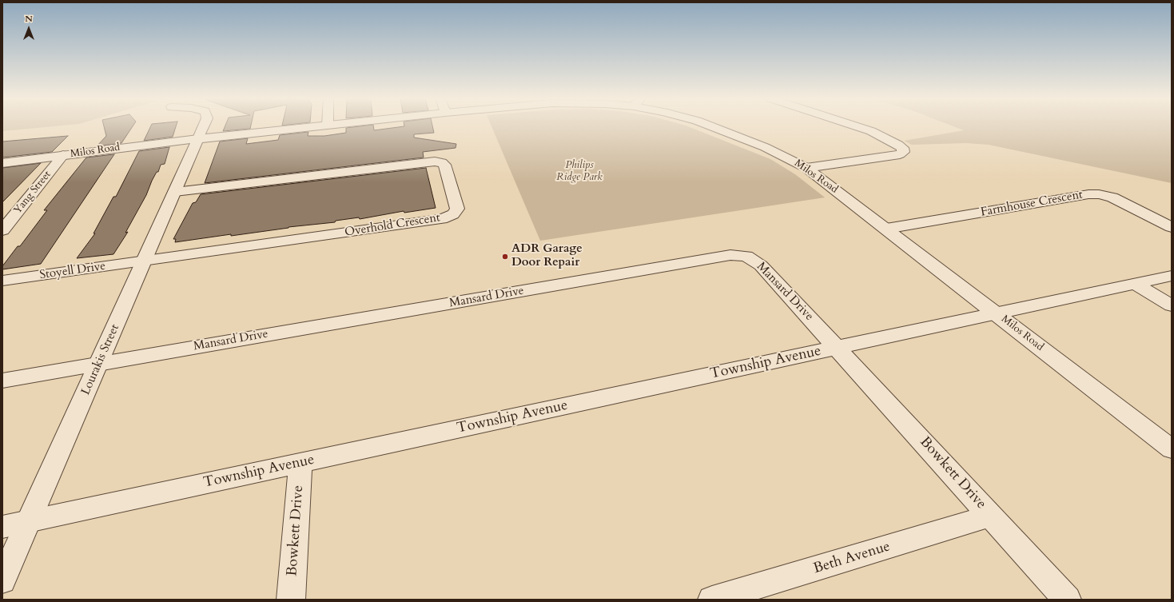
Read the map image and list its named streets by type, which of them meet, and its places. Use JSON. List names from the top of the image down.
{
  "streets": {
    "street": [
      "Milos Road",
      "Yang Street",
      "Farmhouse Crescent",
      "Overhold Crescent",
      "Stoyell Drive",
      "Mansard Drive",
      "Lourakis Street",
      "Township Avenue",
      "Bowkett Drive",
      "Beth Avenue"
    ]
  },
  "crossings": [
    ["Milos Road", "Yang Street"],
    ["Milos Road", "Farmhouse Crescent"],
    ["Milos Road", "Lourakis Street"],
    ["Milos Road", "Township Avenue"],
    ["Overhold Crescent", "Stoyell Drive"],
    ["Overhold Crescent", "Lourakis Street"],
    ["Stoyell Drive", "Lourakis Street"],
    ["Mansard Drive", "Lourakis Street"],
    ["Mansard Drive", "Township Avenue"],
    ["Mansard Drive", "Bowkett Drive"],
    ["Lourakis Street", "Township Avenue"],
    ["Township Avenue", "Bowkett Drive"],
    ["Bowkett Drive", "Beth Avenue"]
  ],
  "parks": ["Philips Ridge Park"],
  "places": ["ADR Garage Door Repair"],
  "north": "top"
}
